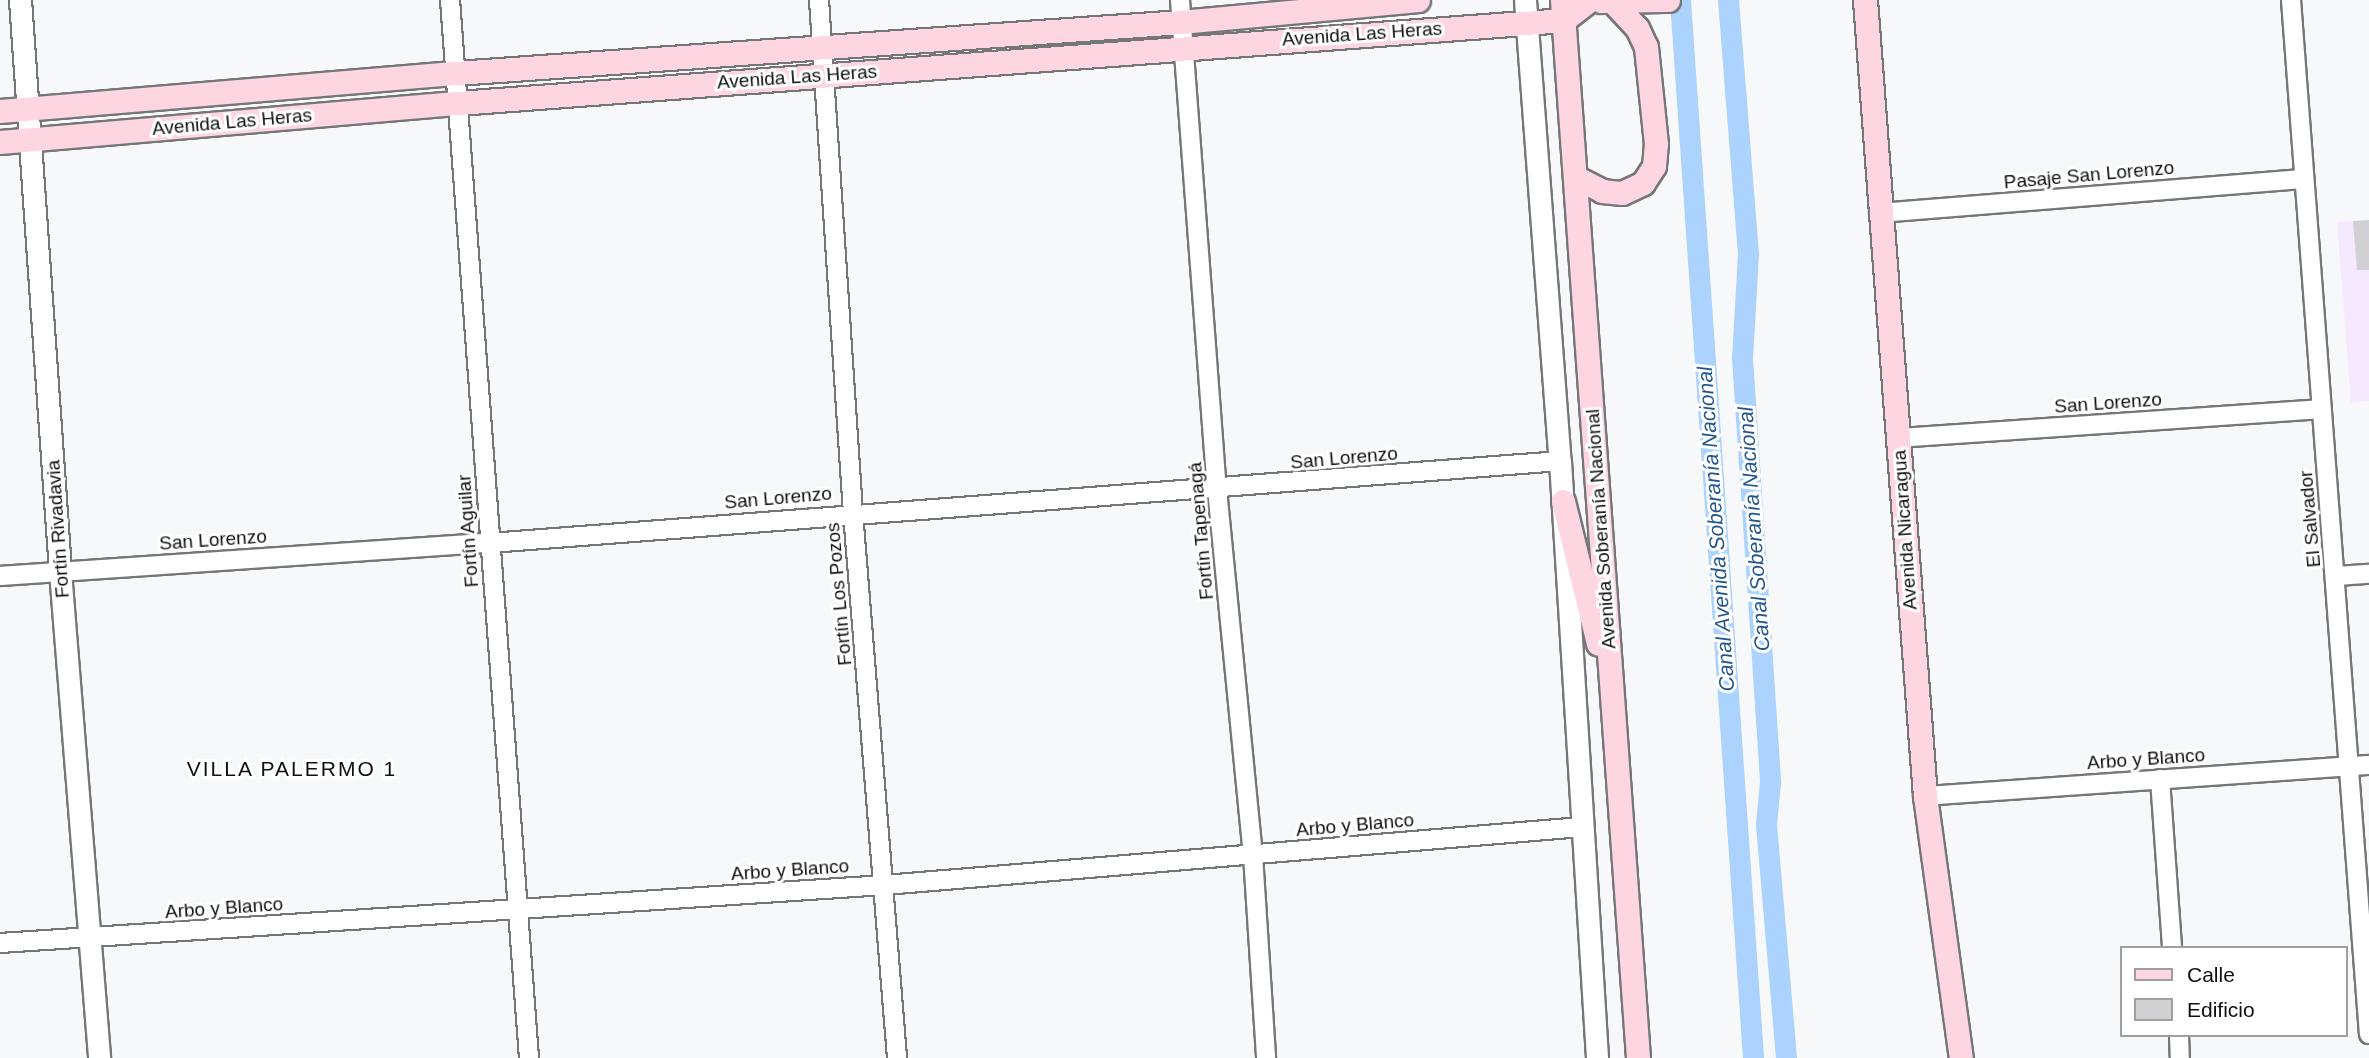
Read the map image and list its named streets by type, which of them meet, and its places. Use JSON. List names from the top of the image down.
{
  "streets": {
    "main road": ["Avenida Las Heras", "Avenida Soberanía Nacional", "Avenida Nicaragua"],
    "street": [
      "Pasaje San Lorenzo",
      "San Lorenzo",
      "El Salvador",
      "Fortín Rivadavia",
      "Fortín Aguilar",
      "Fortín Tapenagá",
      "Fortín Los Pozos",
      "Arbo y Blanco"
    ]
  },
  "crossings": [
    ["Avenida Las Heras", "Fortín Rivadavia"],
    ["Avenida Las Heras", "Avenida Soberanía Nacional"],
    ["Avenida Las Heras", "Fortín Aguilar"],
    ["Avenida Las Heras", "Fortín Tapenagá"],
    ["Avenida Las Heras", "Fortín Los Pozos"],
    ["Pasaje San Lorenzo", "El Salvador"],
    ["Pasaje San Lorenzo", "Avenida Nicaragua"],
    ["San Lorenzo", "El Salvador"],
    ["San Lorenzo", "Fortín Rivadavia"],
    ["San Lorenzo", "Avenida Soberanía Nacional"],
    ["San Lorenzo", "Avenida Nicaragua"],
    ["San Lorenzo", "Fortín Aguilar"],
    ["San Lorenzo", "Fortín Tapenagá"],
    ["San Lorenzo", "Fortín Los Pozos"],
    ["El Salvador", "Arbo y Blanco"],
    ["Fortín Rivadavia", "Arbo y Blanco"],
    ["Avenida Soberanía Nacional", "Arbo y Blanco"],
    ["Avenida Nicaragua", "Arbo y Blanco"],
    ["Fortín Aguilar", "Arbo y Blanco"],
    ["Fortín Tapenagá", "Arbo y Blanco"],
    ["Fortín Los Pozos", "Arbo y Blanco"]
  ],
  "districts": ["VILLA PALERMO 1"],
  "water": ["Canal Avenida Soberanía Nacional", "Canal Soberanía Nacional"],
  "legend": ["Calle", "Edificio"]
}
